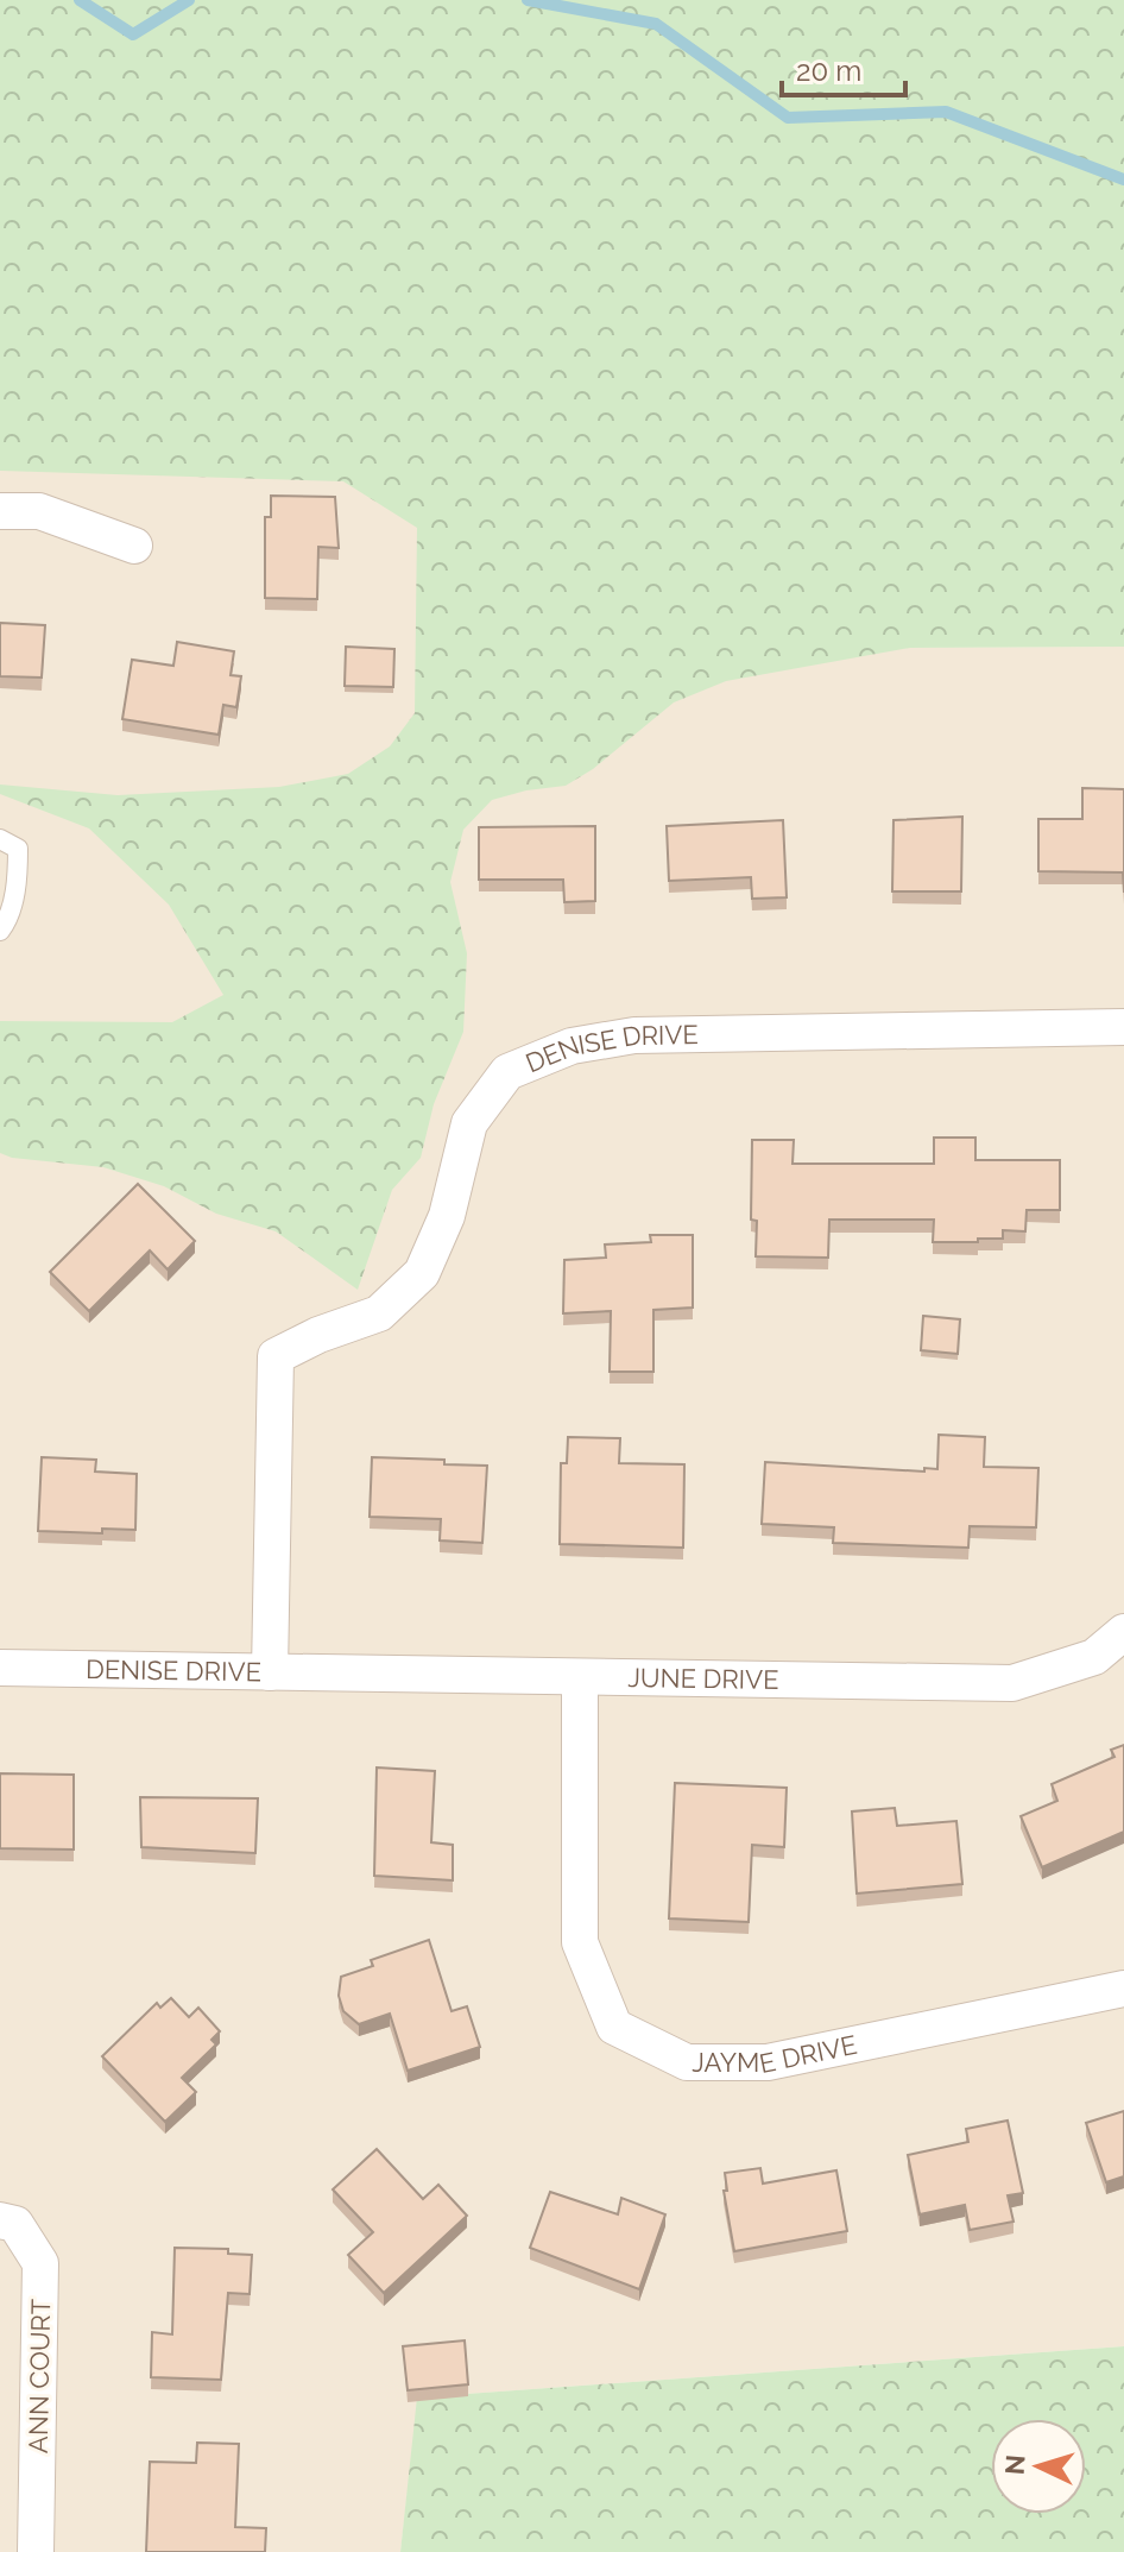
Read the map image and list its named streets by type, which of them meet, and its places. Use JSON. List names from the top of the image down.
{
  "streets": {
    "street": [
      "DENISE DRIVE",
      "JUNE DRIVE",
      "JAYME DRIVE",
      "ANN COURT"
    ]
  },
  "crossings": [
    ["DENISE DRIVE", "JUNE DRIVE"],
    ["JUNE DRIVE", "JAYME DRIVE"]
  ],
  "scale_bar": "20 m",
  "north": "left"
}
